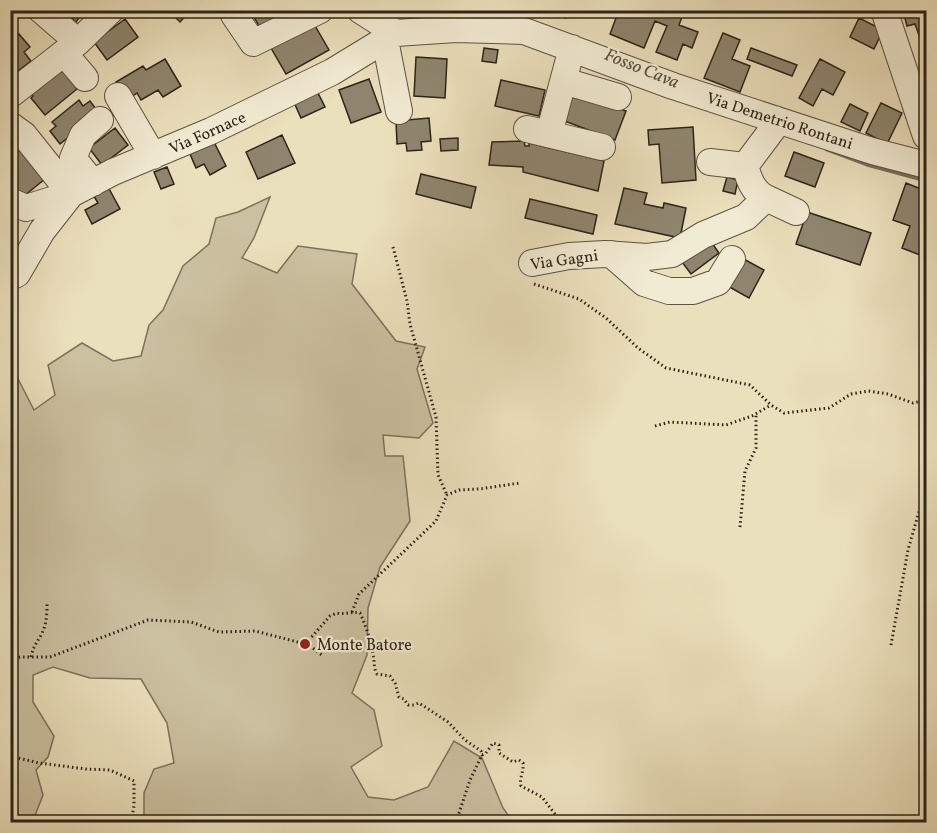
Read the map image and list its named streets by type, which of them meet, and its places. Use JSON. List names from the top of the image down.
{
  "streets": {
    "street": ["Via Demetrio Rontani", "Via Fornace", "Via Gagni"]
  },
  "crossings": [
    ["Via Demetrio Rontani", "Via Fornace"]
  ],
  "water": ["Fosso Cava"],
  "places": ["Monte Batore"]
}
